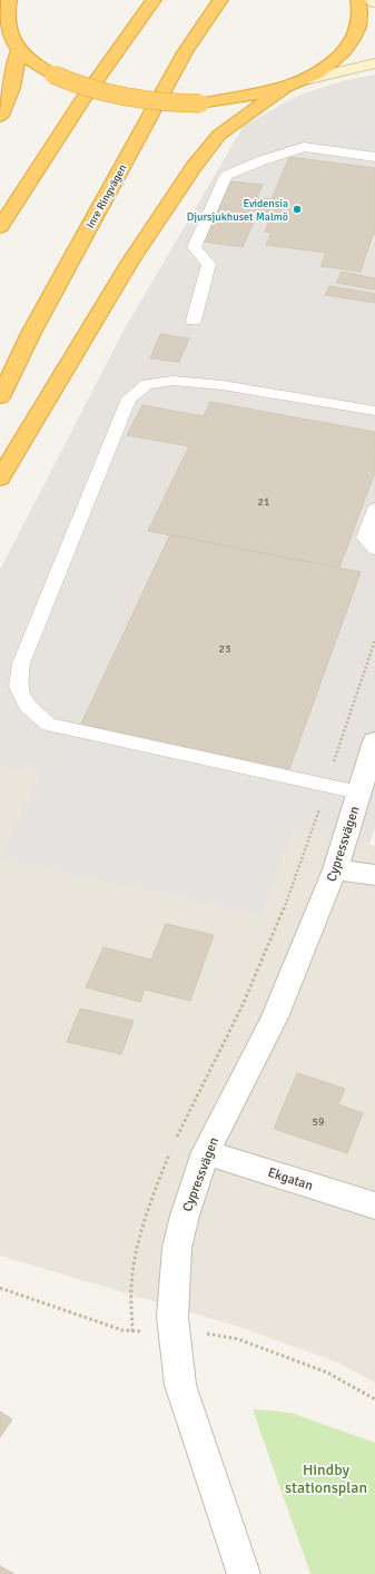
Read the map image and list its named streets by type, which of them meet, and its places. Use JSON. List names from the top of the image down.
{
  "streets": {
    "highway": ["Inre Ringvägen"],
    "street": ["Cypressvägen", "Ekgatan"]
  },
  "crossings": [
    ["Cypressvägen", "Ekgatan"]
  ],
  "parks": ["Hindby stationsplan"],
  "places": ["Evidensia Djursjukhuset Malmö"],
  "house_numbers": ["21", "23", "59"]
}
